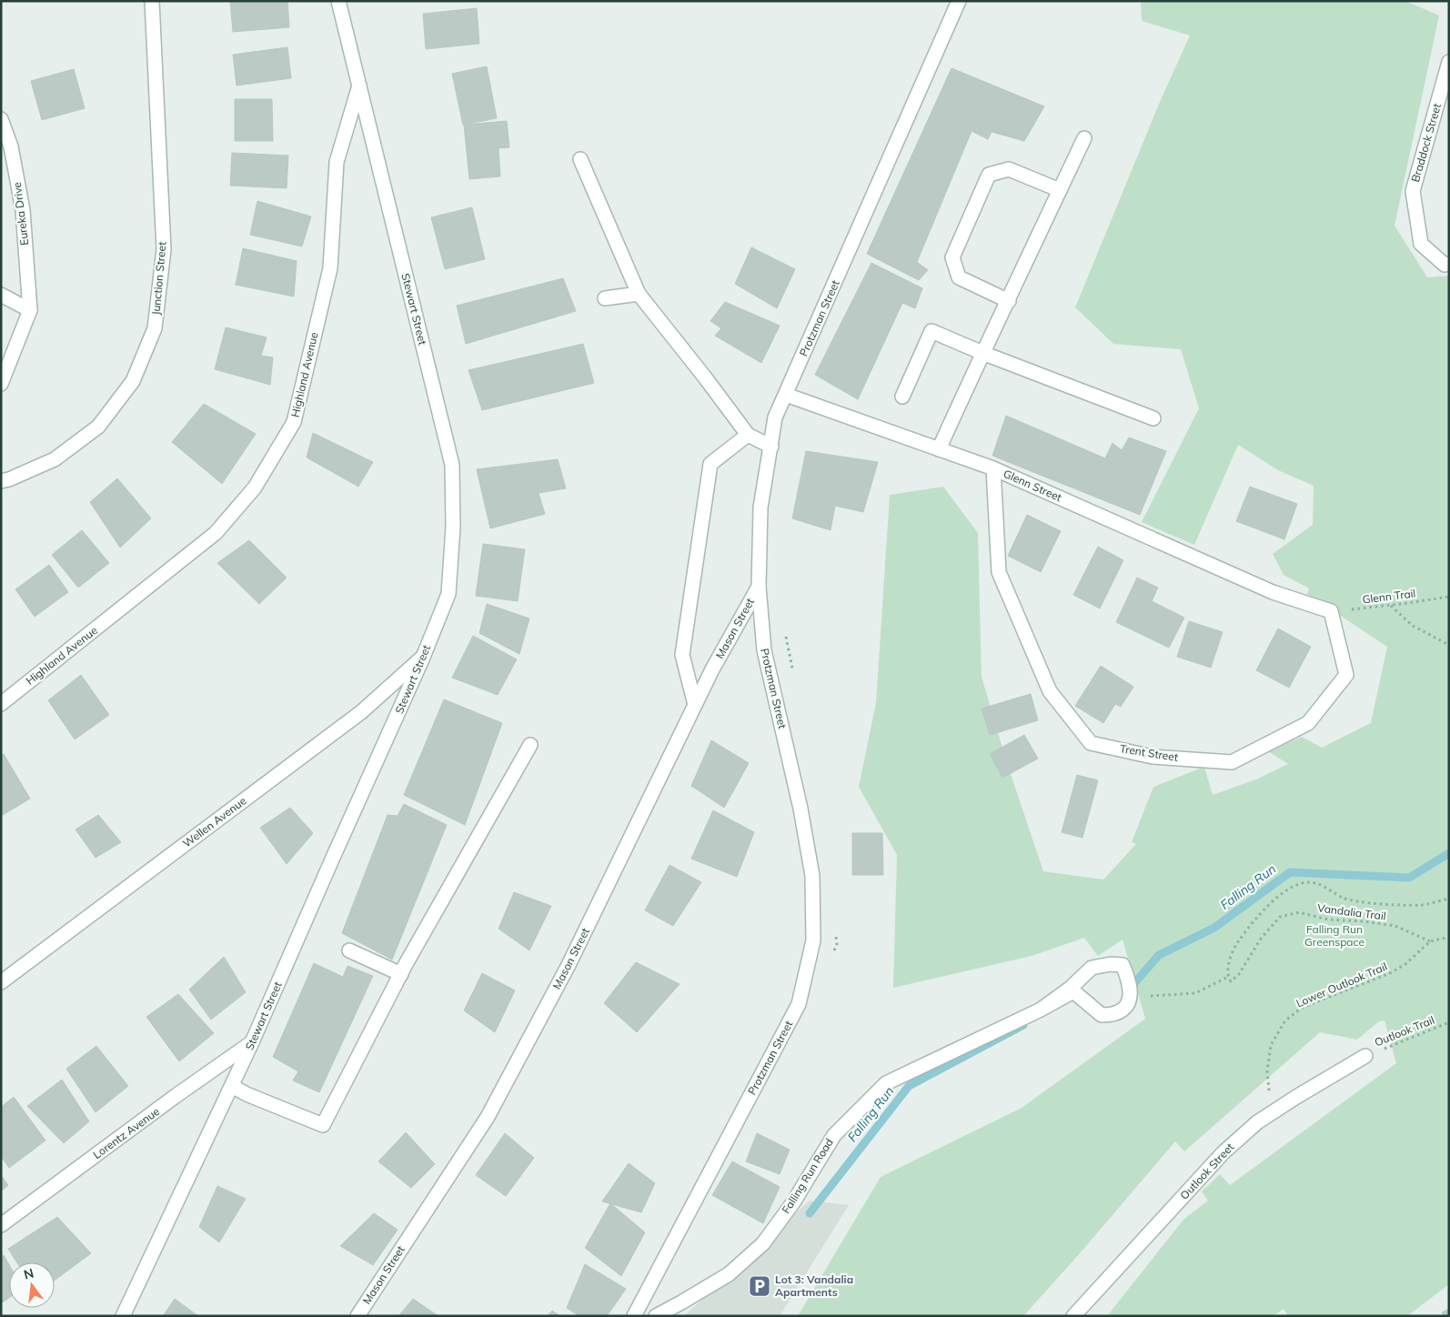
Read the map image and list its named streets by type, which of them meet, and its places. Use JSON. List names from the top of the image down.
{
  "streets": {
    "street": [
      "Braddock Street",
      "Eureka Drive",
      "Junction Street",
      "Stewart Street",
      "Protzman Street",
      "Highland Avenue",
      "Glenn Street",
      "Mason Street",
      "Trent Street",
      "Wellen Avenue",
      "Lorentz Avenue",
      "Outlook Street",
      "Falling Run Road"
    ],
    "path": [
      "Glenn Trail",
      "Vandalia Trail",
      "Lower Outlook Trail",
      "Outlook Trail"
    ]
  },
  "crossings": [
    ["Stewart Street", "Highland Avenue"],
    ["Stewart Street", "Wellen Avenue"],
    ["Stewart Street", "Lorentz Avenue"],
    ["Protzman Street", "Glenn Street"],
    ["Protzman Street", "Mason Street"],
    ["Glenn Street", "Glenn Trail"],
    ["Glenn Street", "Trent Street"],
    ["Glenn Trail", "Trent Street"],
    ["Vandalia Trail", "Lower Outlook Trail"],
    ["Lower Outlook Trail", "Outlook Street"],
    ["Outlook Trail", "Outlook Street"]
  ],
  "water": ["Falling Run"],
  "parks": ["Falling Run Greenspace"],
  "places": {
    "parking": ["Lot 3: Vandalia Apartments"]
  },
  "north": "top"
}
